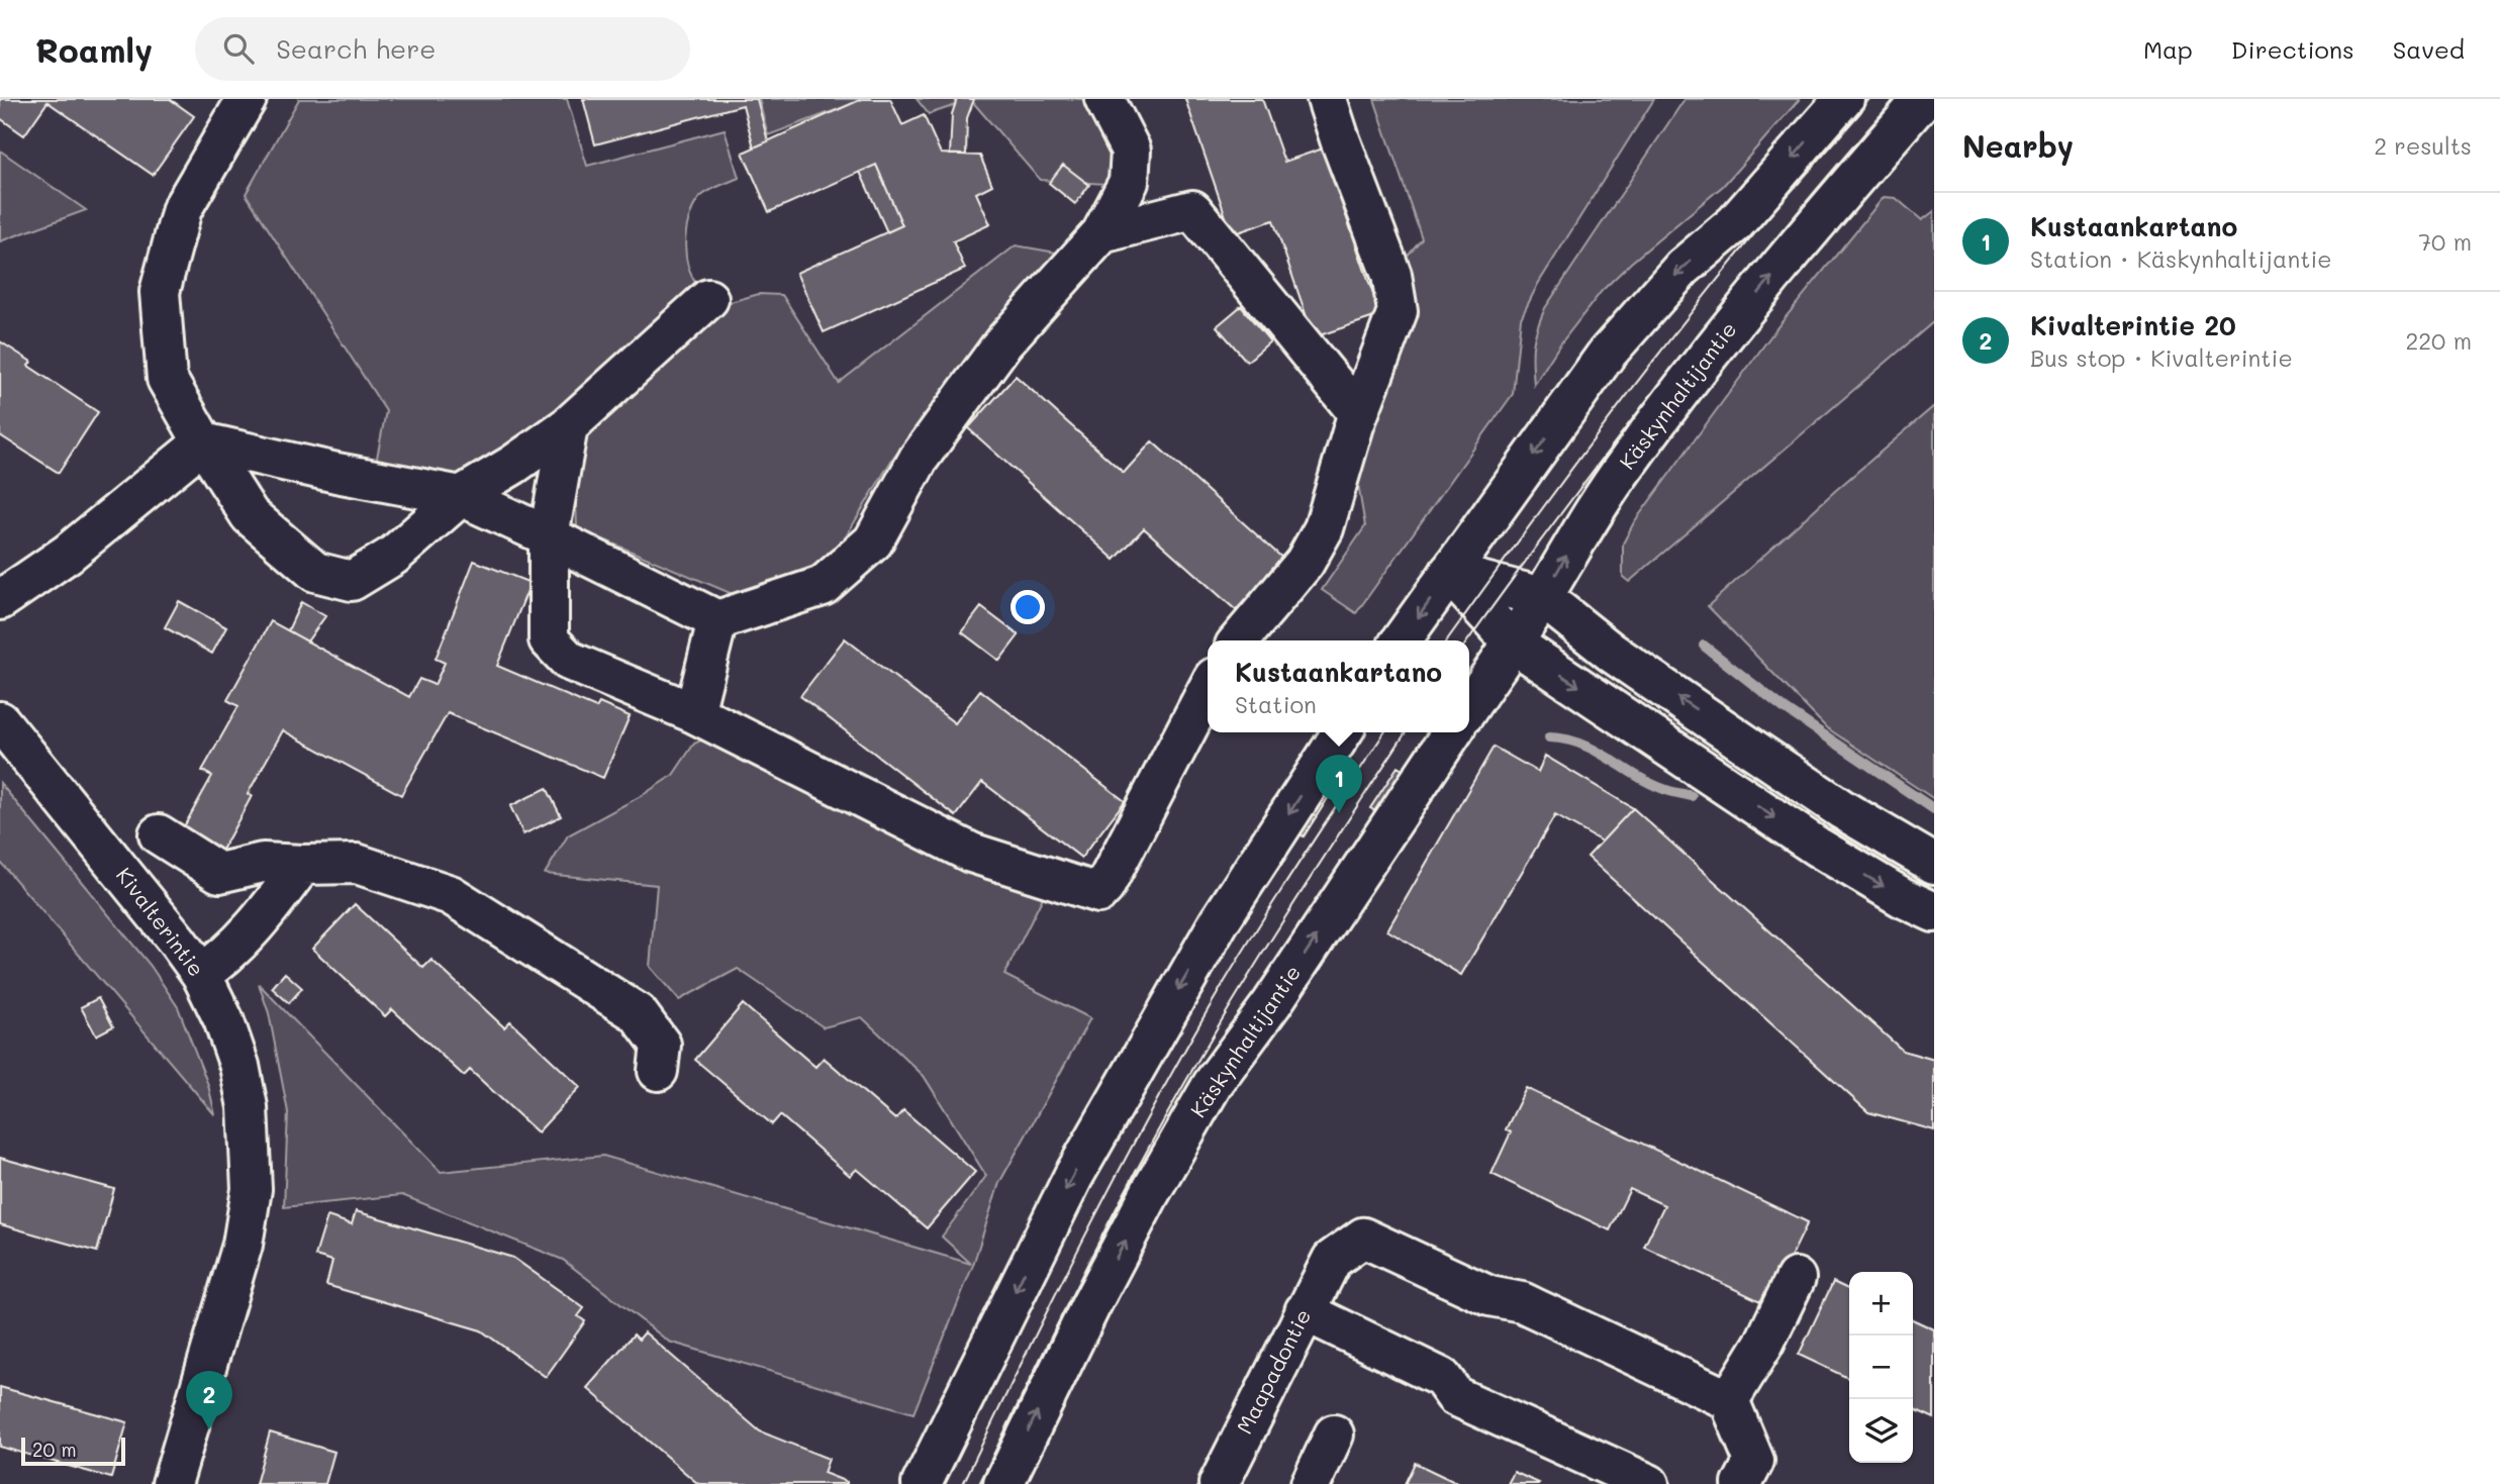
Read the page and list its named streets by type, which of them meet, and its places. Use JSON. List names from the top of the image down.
{
  "streets": {
    "main road": ["Käskynhaltijantie", "Kivalterintie", "Maapadontie"]
  },
  "scale_bar": "20 m",
  "page": {
    "header": "Roamly",
    "search": "Search here",
    "nav": ["Map", "Directions", "Saved"],
    "heading": ["Nearby", "2 results"],
    "list": [
      {
        "mark": "1",
        "name": "Kustaankartano",
        "note": "Station · Käskynhaltijantie",
        "value": "70 m"
      },
      {
        "mark": "2",
        "name": "Kivalterintie 20",
        "note": "Bus stop · Kivalterintie",
        "value": "220 m"
      }
    ],
    "popup": ["Kustaankartano", "Station"],
    "pins": ["1", "2"],
    "map_buttons": ["+", "−"],
    "scale": "20 m"
  }
}
